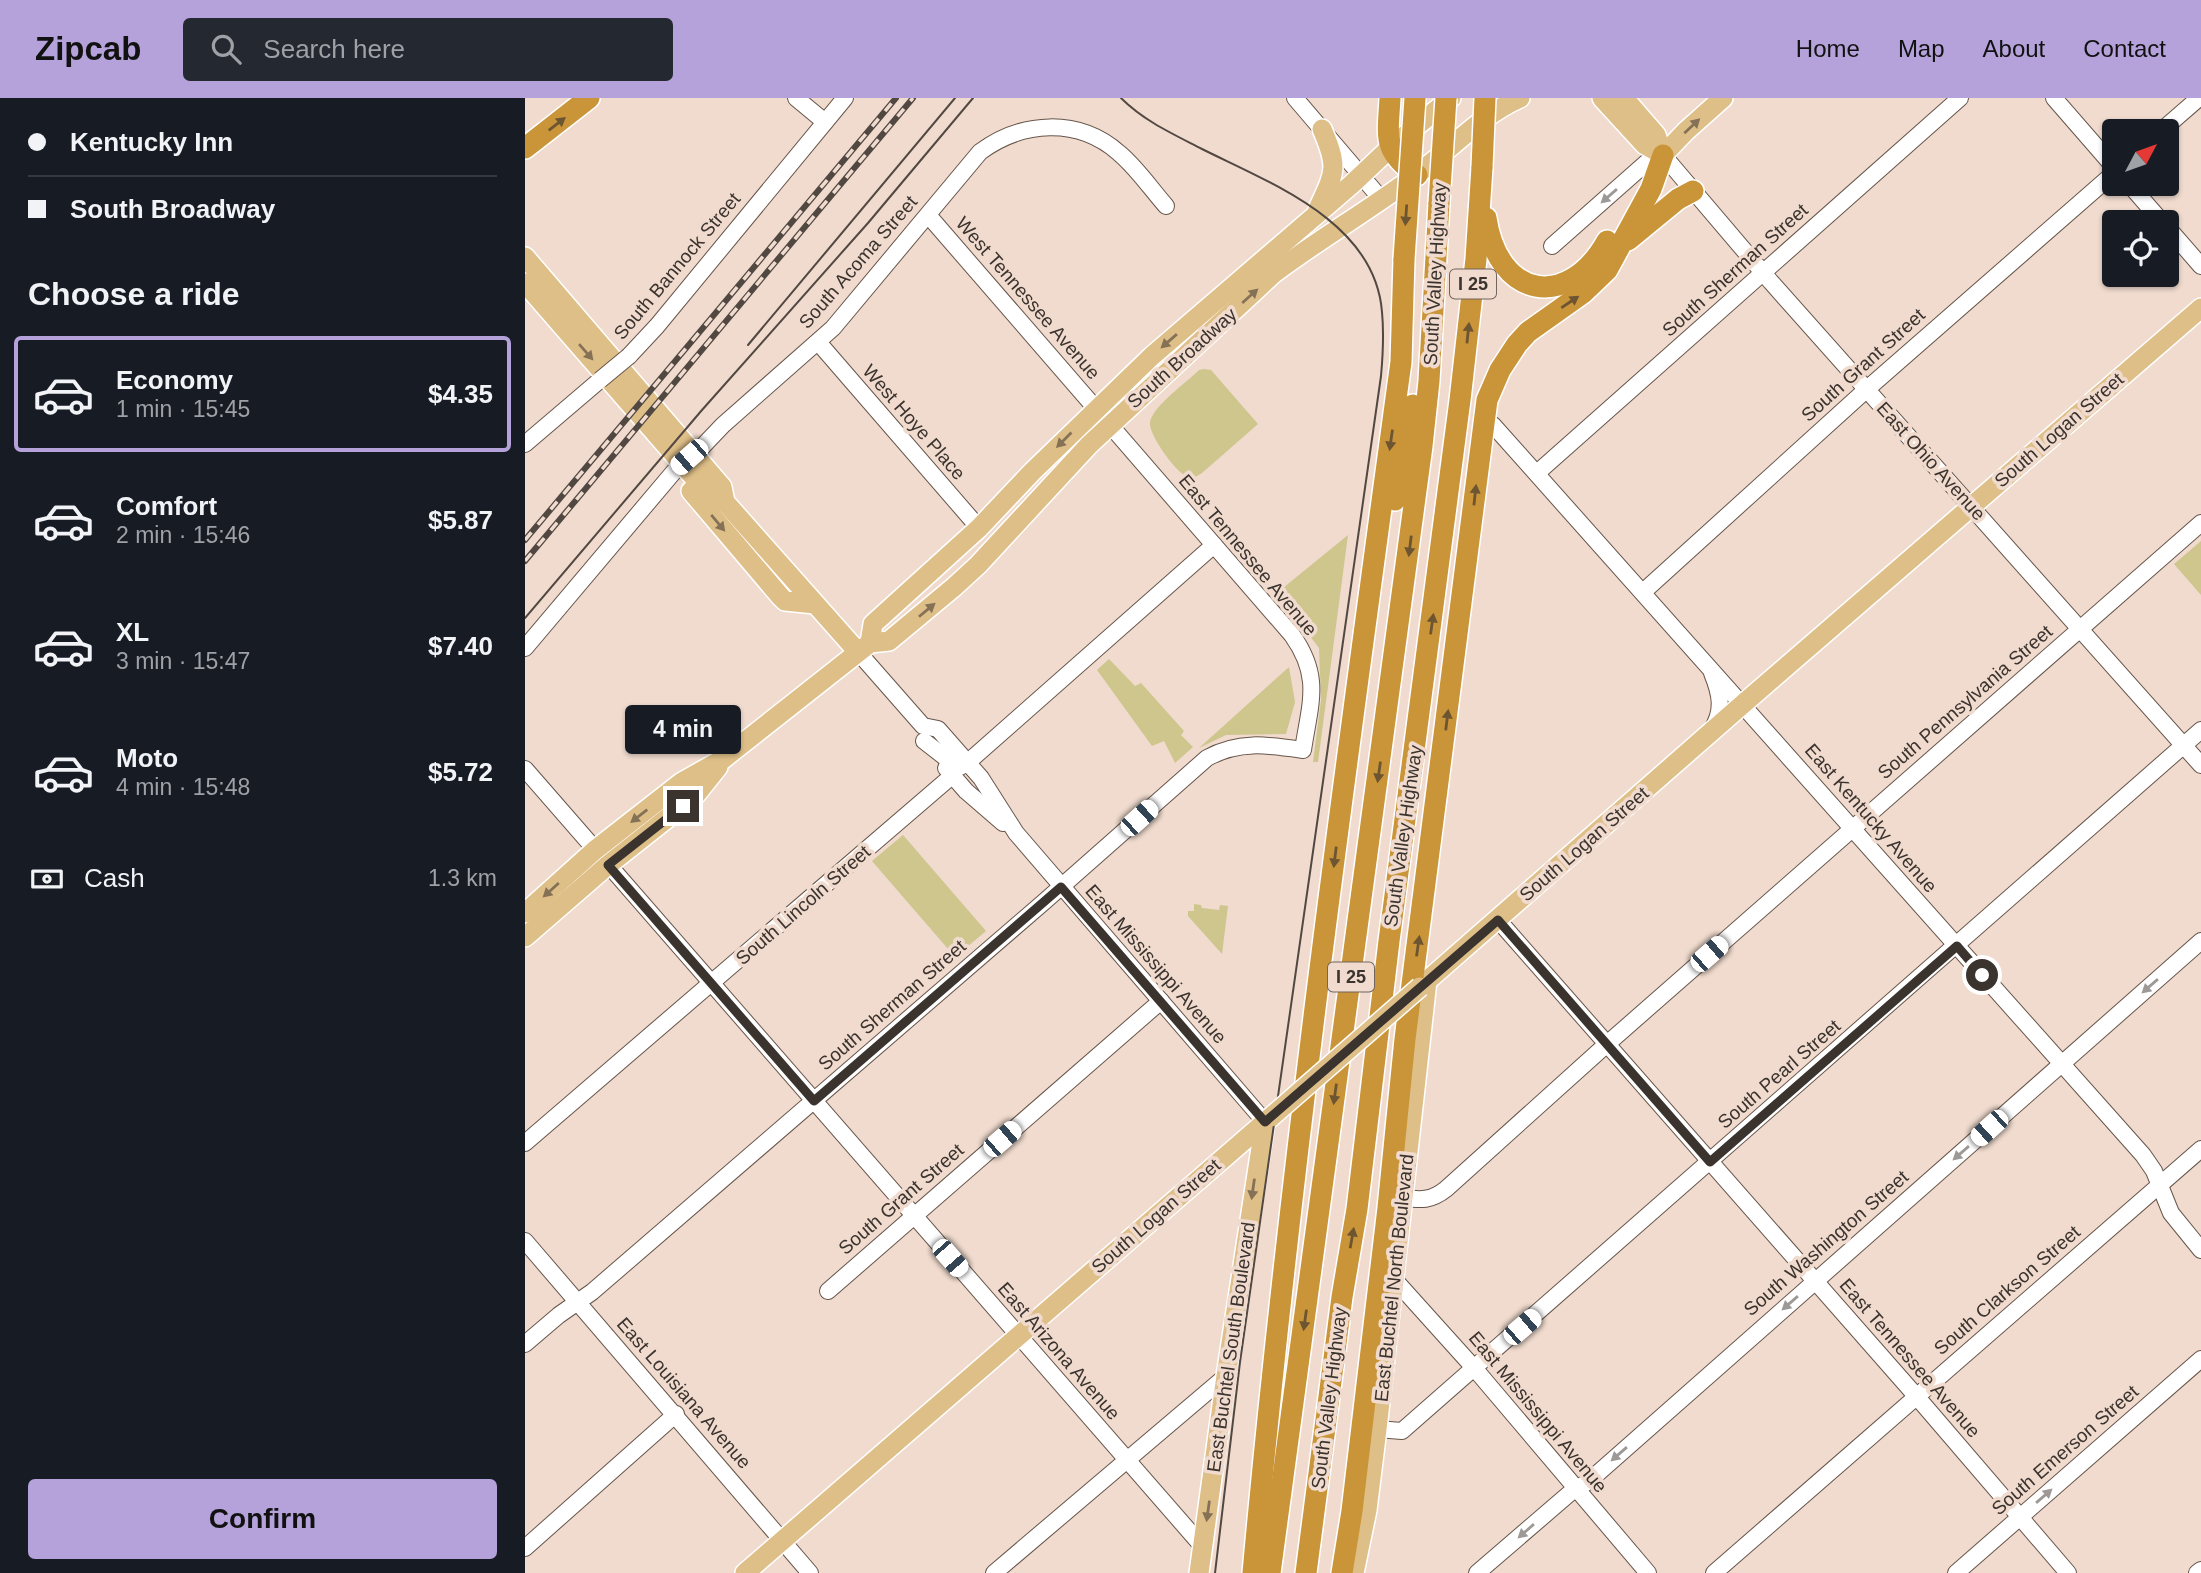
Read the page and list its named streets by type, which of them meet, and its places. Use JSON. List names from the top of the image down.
{
  "streets": {
    "highway": ["South Valley Highway", "I 25"],
    "main road": [
      "South Broadway",
      "South Logan Street",
      "East Ohio Avenue",
      "East Buchtel North Boulevard",
      "East Buchtel South Boulevard"
    ],
    "street": [
      "South Acoma Street",
      "South Bannock Street",
      "South Sherman Street",
      "West Tennessee Avenue",
      "South Grant Street",
      "West Hoye Place",
      "East Tennessee Avenue",
      "South Pennsylvania Street",
      "East Kentucky Avenue",
      "South Lincoln Street",
      "East Mississippi Avenue",
      "South Pearl Street",
      "South Washington Street",
      "South Clarkson Street",
      "East Arizona Avenue",
      "East Louisiana Avenue",
      "South Emerson Street"
    ]
  },
  "crossings": [
    ["South Acoma Street", "West Tennessee Avenue"],
    ["South Acoma Street", "West Hoye Place"],
    ["South Sherman Street", "East Ohio Avenue"],
    ["South Sherman Street", "East Tennessee Avenue"],
    ["South Sherman Street", "East Kentucky Avenue"],
    ["South Sherman Street", "East Mississippi Avenue"],
    ["South Sherman Street", "East Arizona Avenue"],
    ["South Sherman Street", "East Louisiana Avenue"],
    ["South Valley Highway", "South Broadway"],
    ["West Tennessee Avenue", "South Broadway"],
    ["West Tennessee Avenue", "East Tennessee Avenue"],
    ["South Broadway", "West Hoye Place"],
    ["South Broadway", "East Tennessee Avenue"],
    ["South Broadway", "East Mississippi Avenue"],
    ["South Broadway", "East Arizona Avenue"],
    ["South Grant Street", "East Ohio Avenue"],
    ["South Grant Street", "East Kentucky Avenue"],
    ["South Grant Street", "East Mississippi Avenue"],
    ["South Grant Street", "East Arizona Avenue"],
    ["South Logan Street", "East Ohio Avenue"],
    ["South Logan Street", "East Tennessee Avenue"],
    ["South Logan Street", "East Kentucky Avenue"],
    ["South Logan Street", "East Mississippi Avenue"],
    ["South Logan Street", "East Buchtel North Boulevard"],
    ["South Logan Street", "East Buchtel South Boulevard"],
    ["South Logan Street", "East Arizona Avenue"],
    ["South Logan Street", "East Louisiana Avenue"],
    ["East Ohio Avenue", "South Pennsylvania Street"],
    ["East Ohio Avenue", "South Pearl Street"],
    ["East Tennessee Avenue", "South Pennsylvania Street"],
    ["East Tennessee Avenue", "South Pearl Street"],
    ["East Tennessee Avenue", "South Washington Street"],
    ["East Tennessee Avenue", "South Clarkson Street"],
    ["East Tennessee Avenue", "South Emerson Street"],
    ["South Pennsylvania Street", "East Kentucky Avenue"],
    ["South Pennsylvania Street", "East Buchtel North Boulevard"],
    ["East Kentucky Avenue", "South Pearl Street"],
    ["East Kentucky Avenue", "South Washington Street"],
    ["East Kentucky Avenue", "South Clarkson Street"],
    ["South Lincoln Street", "East Mississippi Avenue"],
    ["South Lincoln Street", "East Arizona Avenue"],
    ["East Mississippi Avenue", "South Pearl Street"],
    ["East Mississippi Avenue", "South Washington Street"],
    ["East Mississippi Avenue", "East Buchtel North Boulevard"],
    ["East Mississippi Avenue", "East Buchtel South Boulevard"],
    ["South Pearl Street", "East Buchtel North Boulevard"],
    ["East Buchtel South Boulevard", "East Arizona Avenue"]
  ],
  "one_way": ["South Washington Street", "East Buchtel South Boulevard", "South Emerson Street"],
  "north": "top right",
  "page": {
    "header": "Zipcab",
    "search": "Search here",
    "nav": [
      "Home",
      "Map",
      "About",
      "Contact"
    ],
    "banner": ["Kentucky Inn", "South Broadway"],
    "heading": "Choose a ride",
    "list": [
      {
        "name": "Economy",
        "note": "1 min · 15:45",
        "value": "$4.35"
      },
      {
        "name": "Comfort",
        "note": "2 min · 15:46",
        "value": "$5.87"
      },
      {
        "name": "XL",
        "note": "3 min · 15:47",
        "value": "$7.40"
      },
      {
        "name": "Moto",
        "note": "4 min · 15:48",
        "value": "$5.72"
      }
    ],
    "bubble": "4 min",
    "pay": ["Cash", "1.3 km"],
    "buttons": "Confirm"
  }
}
